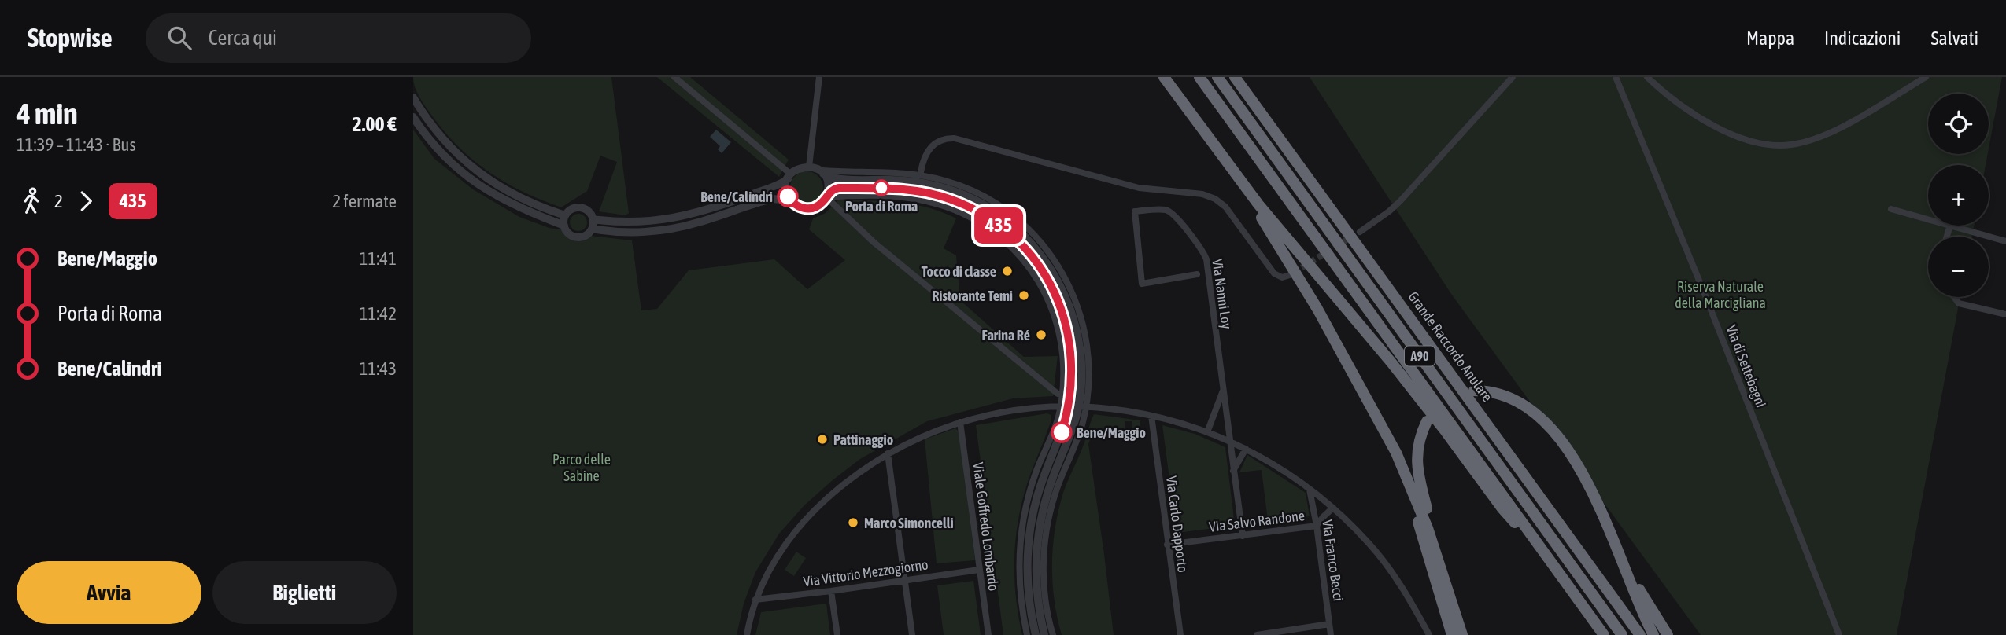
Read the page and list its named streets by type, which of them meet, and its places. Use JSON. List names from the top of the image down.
{
  "streets": {
    "highway": ["Grande Raccordo Anulare", "A90"],
    "street": [
      "Via Nanni Loy",
      "Via di Settebagni",
      "Via Salvo Randone",
      "Via Carlo Dapporto",
      "Viale Goffredo Lombardo",
      "Via Franco Becci",
      "Via Vittorio Mezzogiorno"
    ]
  },
  "crossings": [
    ["Via Nanni Loy", "Via Salvo Randone"],
    ["Via Salvo Randone", "Via Carlo Dapporto"],
    ["Via Salvo Randone", "Via Franco Becci"],
    ["Viale Goffredo Lombardo", "Via Vittorio Mezzogiorno"]
  ],
  "parks": ["Riserva Naturale della Marcigliana", "Parco delle Sabine"],
  "places": [
    "Porta di Roma",
    "Bene/Calindri",
    "Tocco di classe",
    "Ristorante Temi",
    "Farina Ré",
    "Bene/Maggio",
    "Pattinaggio",
    "Marco Simoncelli"
  ],
  "lines": ["bus line 435"],
  "page": {
    "header": "Stopwise",
    "search": "Cerca qui",
    "nav": ["Mappa", "Indicazioni", "Salvati"],
    "heading": ["4 min", "11:39 – 11:43 · Bus", "2.00 €"],
    "on_map": "435",
    "map_buttons": ["+", "−"],
    "legs": ["2", "435", "2 fermate"],
    "list": [
      {
        "name": "Bene/Maggio",
        "value": "11:41"
      },
      {
        "name": "Porta di Roma",
        "value": "11:42"
      },
      {
        "name": "Bene/Calindri",
        "value": "11:43"
      }
    ],
    "buttons": ["Avvia", "Biglietti"]
  }
}
